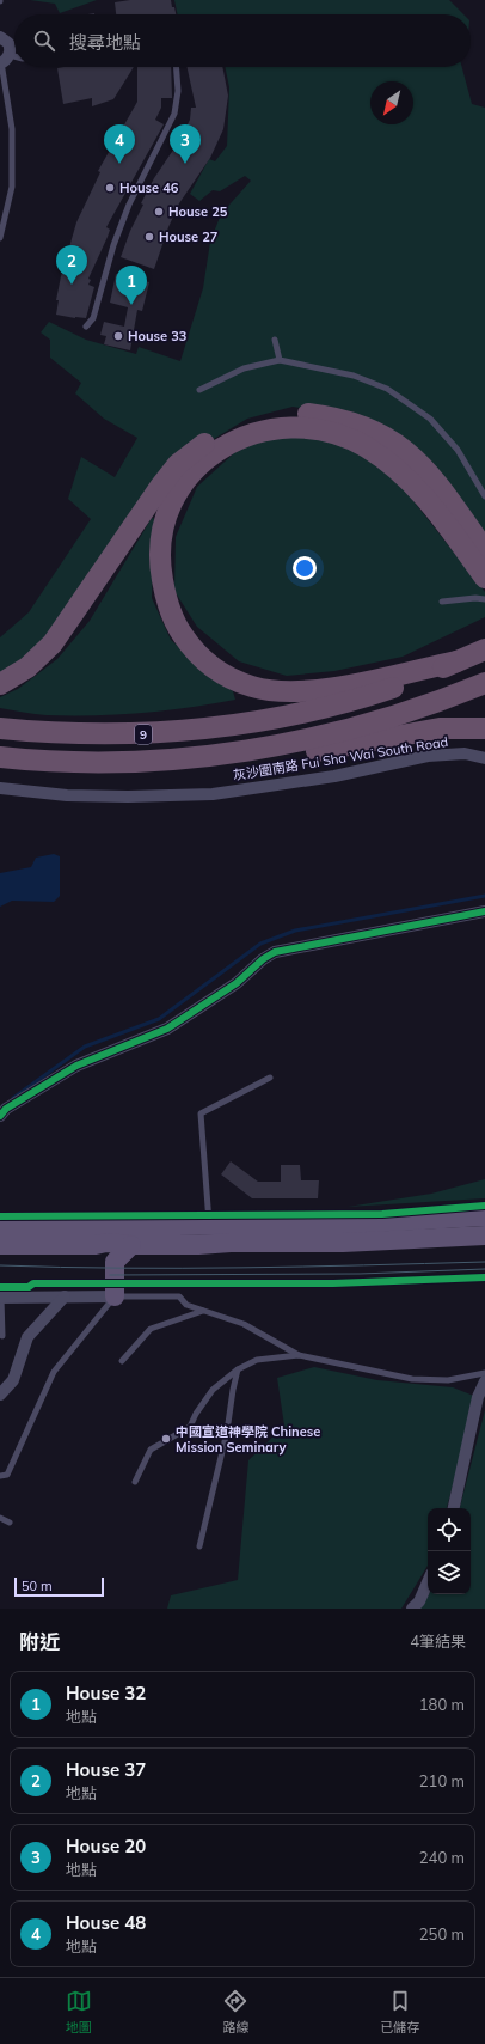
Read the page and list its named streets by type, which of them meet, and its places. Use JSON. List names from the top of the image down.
{
  "streets": {
    "highway": ["9"],
    "street": ["灰沙圍南路 Fui Sha Wai South Road"]
  },
  "places": [
    "House 46",
    "House 25",
    "House 27",
    "House 33",
    "中國宣道神學院 Chinese Mission Seminary"
  ],
  "scale_bar": "50 m",
  "north": "bottom left",
  "page": {
    "search": "搜尋地點",
    "pins": [
      "3",
      "4",
      "2",
      "1"
    ],
    "scale": "50 m",
    "heading": ["附近", "4筆結果"],
    "list": [
      {
        "mark": "1",
        "name": "House 32",
        "note": "地點",
        "value": "180 m"
      },
      {
        "mark": "2",
        "name": "House 37",
        "note": "地點",
        "value": "210 m"
      },
      {
        "mark": "3",
        "name": "House 20",
        "note": "地點",
        "value": "240 m"
      },
      {
        "mark": "4",
        "name": "House 48",
        "note": "地點",
        "value": "250 m"
      }
    ],
    "nav": ["地圖", "路線", "已儲存"]
  }
}
